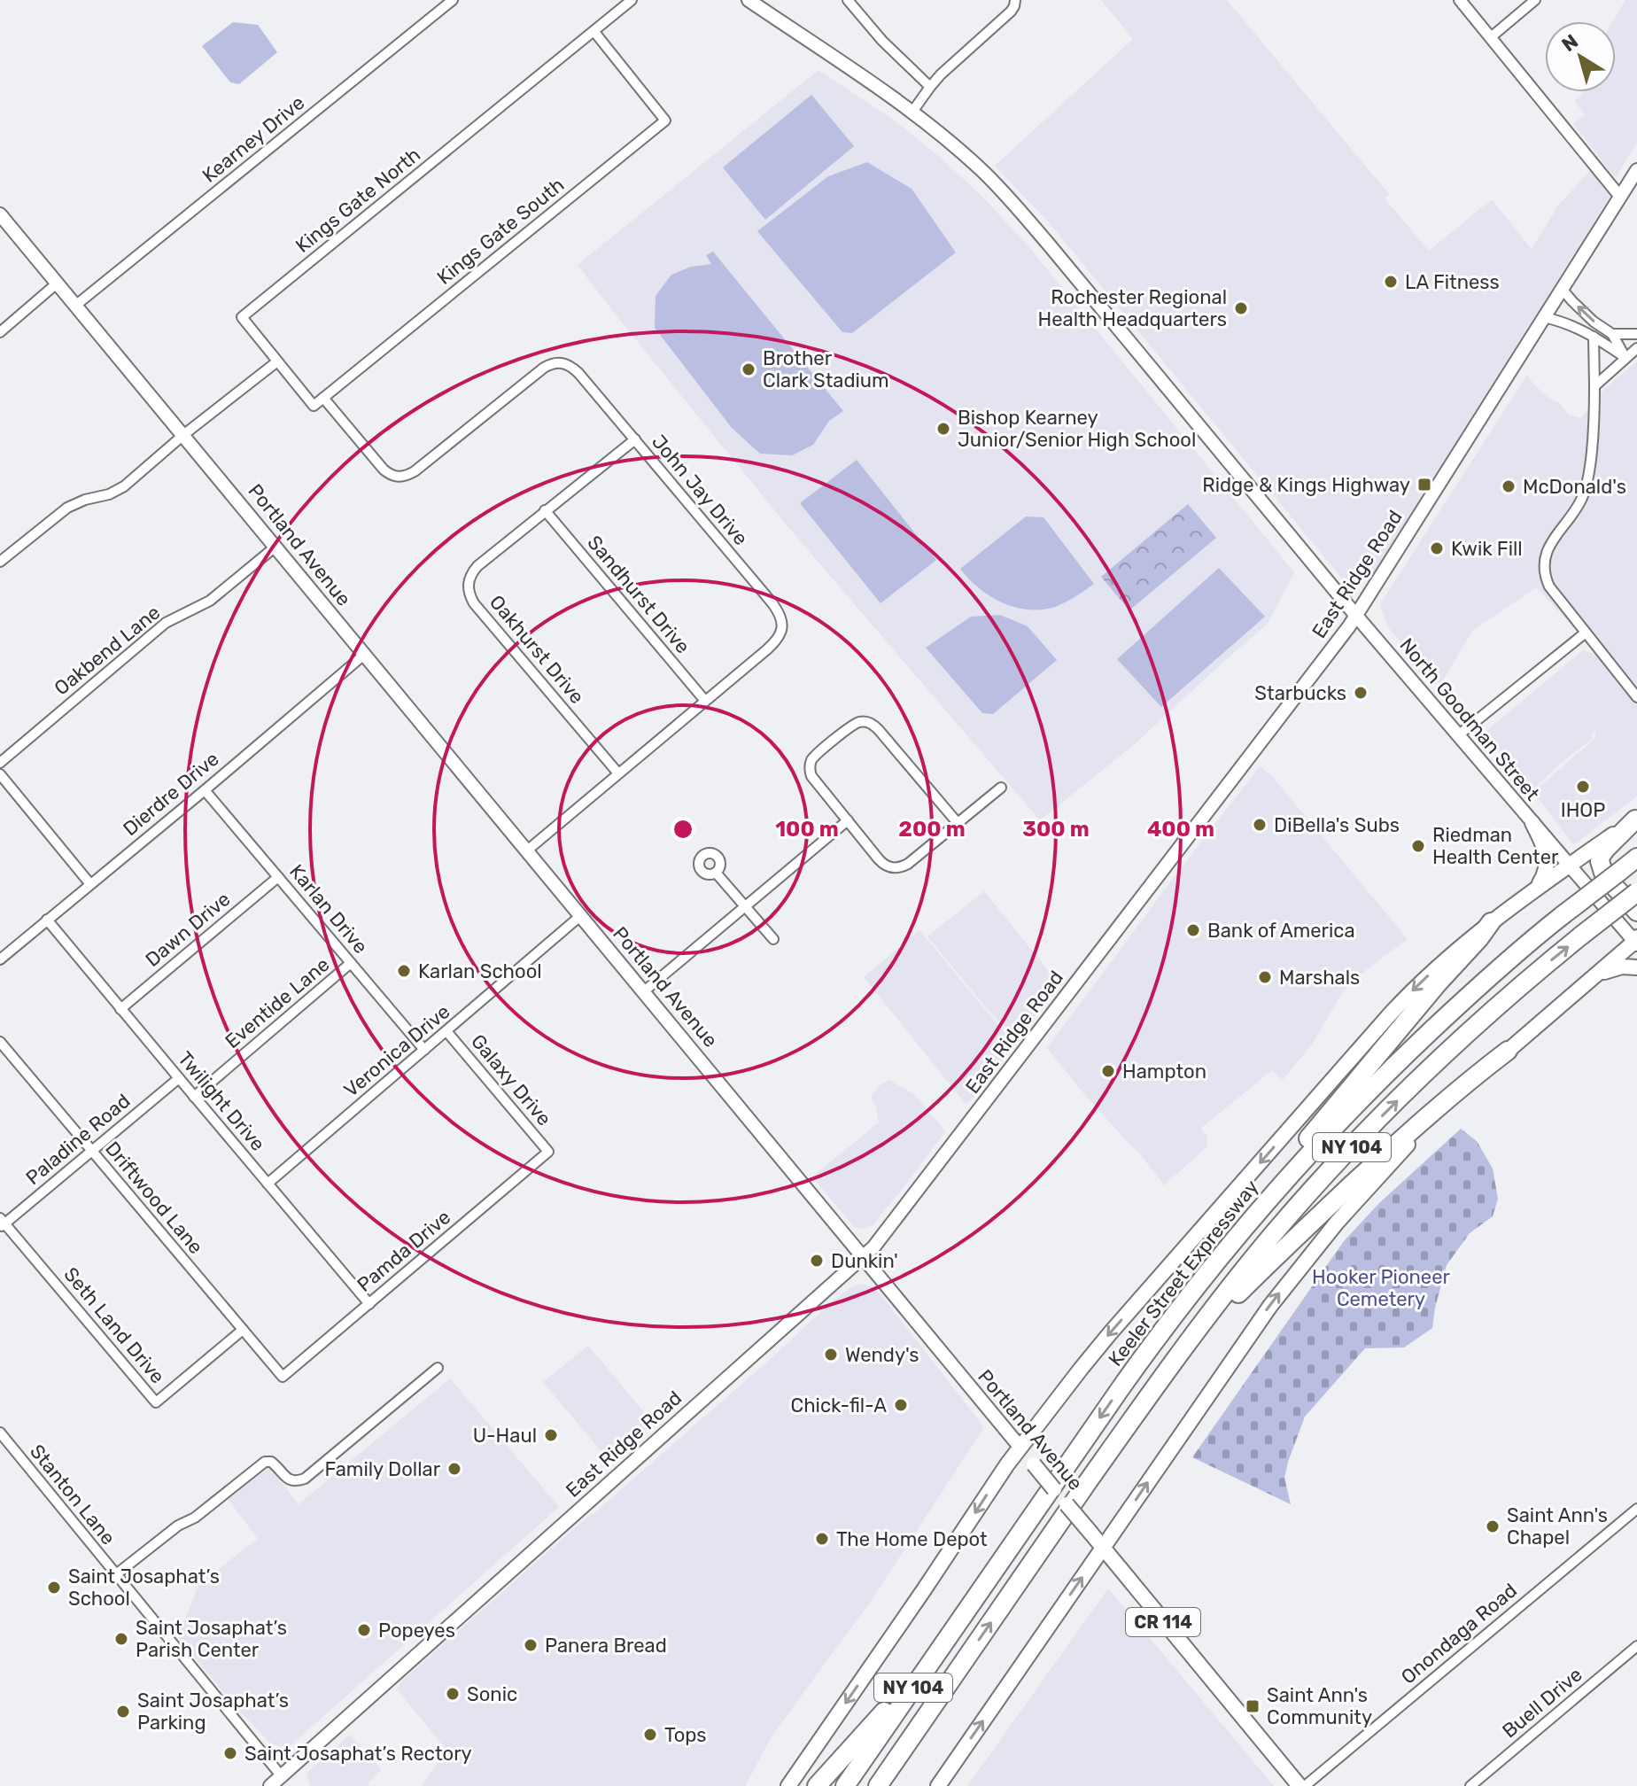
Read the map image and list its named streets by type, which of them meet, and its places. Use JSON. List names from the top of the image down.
{
  "streets": {
    "highway": ["NY 104", "Keeler Street Expressway"],
    "main road": [
      "Portland Avenue",
      "East Ridge Road",
      "North Goodman Street",
      "CR 114"
    ],
    "street": [
      "Kearney Drive",
      "Kings Gate North",
      "Kings Gate South",
      "John Jay Drive",
      "Sandhurst Drive",
      "Oakhurst Drive",
      "Oakbend Lane",
      "Dierdre Drive",
      "Karlan Drive",
      "Dawn Drive",
      "Eventide Lane",
      "Veronica Drive",
      "Galaxy Drive",
      "Twilight Drive",
      "Paladine Road",
      "Driftwood Lane",
      "Pamda Drive",
      "Seth Land Drive",
      "Stanton Lane",
      "Onondaga Road",
      "Buell Drive"
    ]
  },
  "crossings": [
    ["Kearney Drive", "Portland Avenue"],
    ["Kings Gate North", "Kings Gate South"],
    ["Kings Gate South", "John Jay Drive"],
    ["John Jay Drive", "Portland Avenue"],
    ["John Jay Drive", "Sandhurst Drive"],
    ["John Jay Drive", "Oakhurst Drive"],
    ["Portland Avenue", "East Ridge Road"],
    ["Portland Avenue", "Oakbend Lane"],
    ["Portland Avenue", "Dierdre Drive"],
    ["Portland Avenue", "Veronica Drive"],
    ["Portland Avenue", "Onondaga Road"],
    ["East Ridge Road", "North Goodman Street"],
    ["East Ridge Road", "Stanton Lane"],
    ["Sandhurst Drive", "Oakhurst Drive"],
    ["Dierdre Drive", "Karlan Drive"],
    ["Dierdre Drive", "Twilight Drive"],
    ["Karlan Drive", "Dawn Drive"],
    ["Karlan Drive", "Eventide Lane"],
    ["Karlan Drive", "Veronica Drive"],
    ["Dawn Drive", "Twilight Drive"],
    ["Eventide Lane", "Twilight Drive"],
    ["Veronica Drive", "Galaxy Drive"],
    ["Veronica Drive", "Twilight Drive"],
    ["Galaxy Drive", "Pamda Drive"],
    ["Twilight Drive", "Paladine Road"],
    ["Twilight Drive", "Pamda Drive"],
    ["Paladine Road", "Driftwood Lane"],
    ["Paladine Road", "Seth Land Drive"],
    ["Driftwood Lane", "Pamda Drive"],
    ["Driftwood Lane", "Seth Land Drive"]
  ],
  "parks": ["Hooker Pioneer Cemetery"],
  "places": {
    "other": [
      "LA Fitness",
      "Rochester Regional Health Headquarters",
      "Brother Clark Stadium",
      "Bishop Kearney Junior/Senior High School",
      "McDonald's",
      "Kwik Fill",
      "Starbucks",
      "IHOP",
      "DiBella's Subs",
      "Riedman Health Center",
      "Bank of America",
      "Karlan School",
      "Marshals",
      "Hampton",
      "Dunkin'",
      "Wendy's",
      "Chick-fil-A",
      "U-Haul",
      "Family Dollar",
      "Saint Ann's Chapel",
      "The Home Depot",
      "Saint Josaphat’s School",
      "Popeyes",
      "Saint Josaphat’s Parish Center",
      "Panera Bread",
      "Sonic",
      "Saint Josaphat’s Parking",
      "Tops",
      "Saint Josaphat’s Rectory"
    ],
    "transit": ["Ridge & Kings Highway", "Saint Ann's Community"]
  },
  "north": "top left",
  "rings": [
    "100 m",
    "200 m",
    "300 m",
    "400 m"
  ]
}
